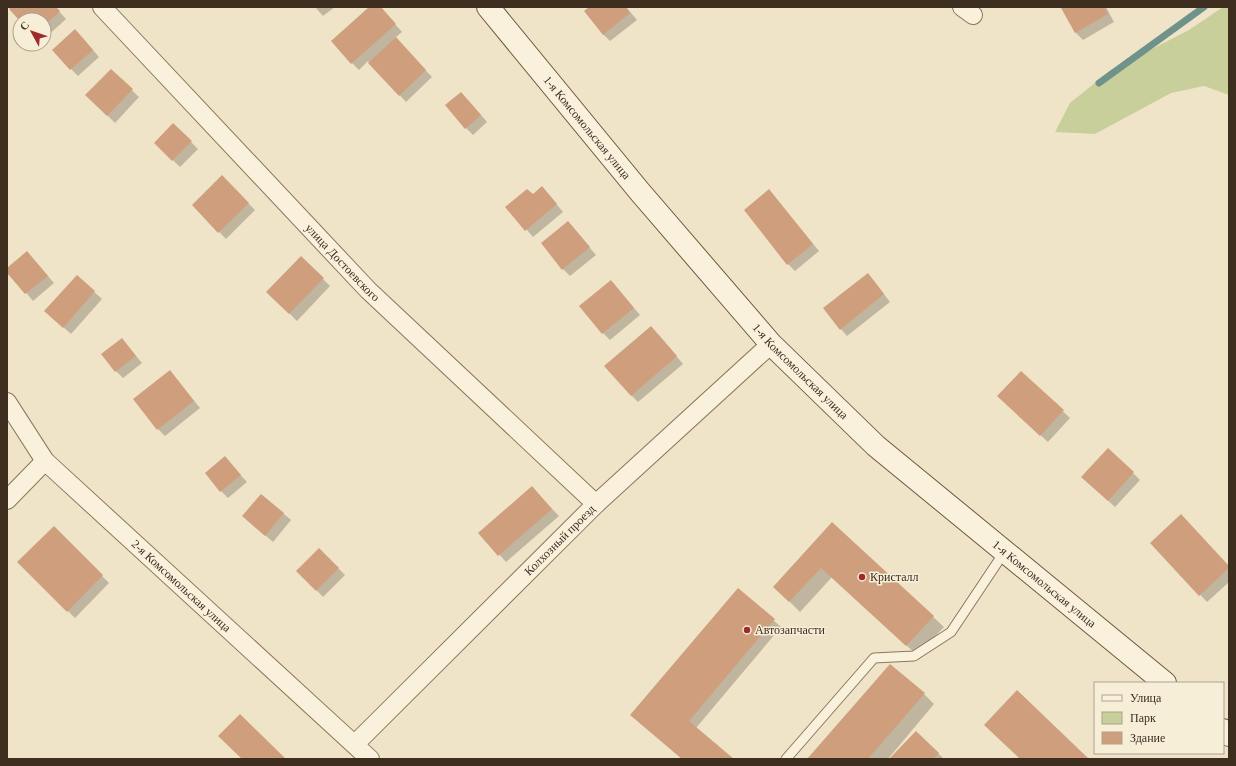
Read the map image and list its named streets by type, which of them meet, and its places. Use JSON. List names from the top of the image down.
{
  "streets": {
    "main road": ["1-я Комсомольская улица"],
    "street": ["улица Достоевского", "Колхозный проезд", "2-я Комсомольская улица"]
  },
  "crossings": [
    ["1-я Комсомольская улица", "Колхозный проезд"],
    ["улица Достоевского", "Колхозный проезд"],
    ["Колхозный проезд", "2-я Комсомольская улица"]
  ],
  "places": ["Кристалл", "Автозапчасти"],
  "legend": ["Улица", "Парк", "Здание"],
  "north": "top left"
}
